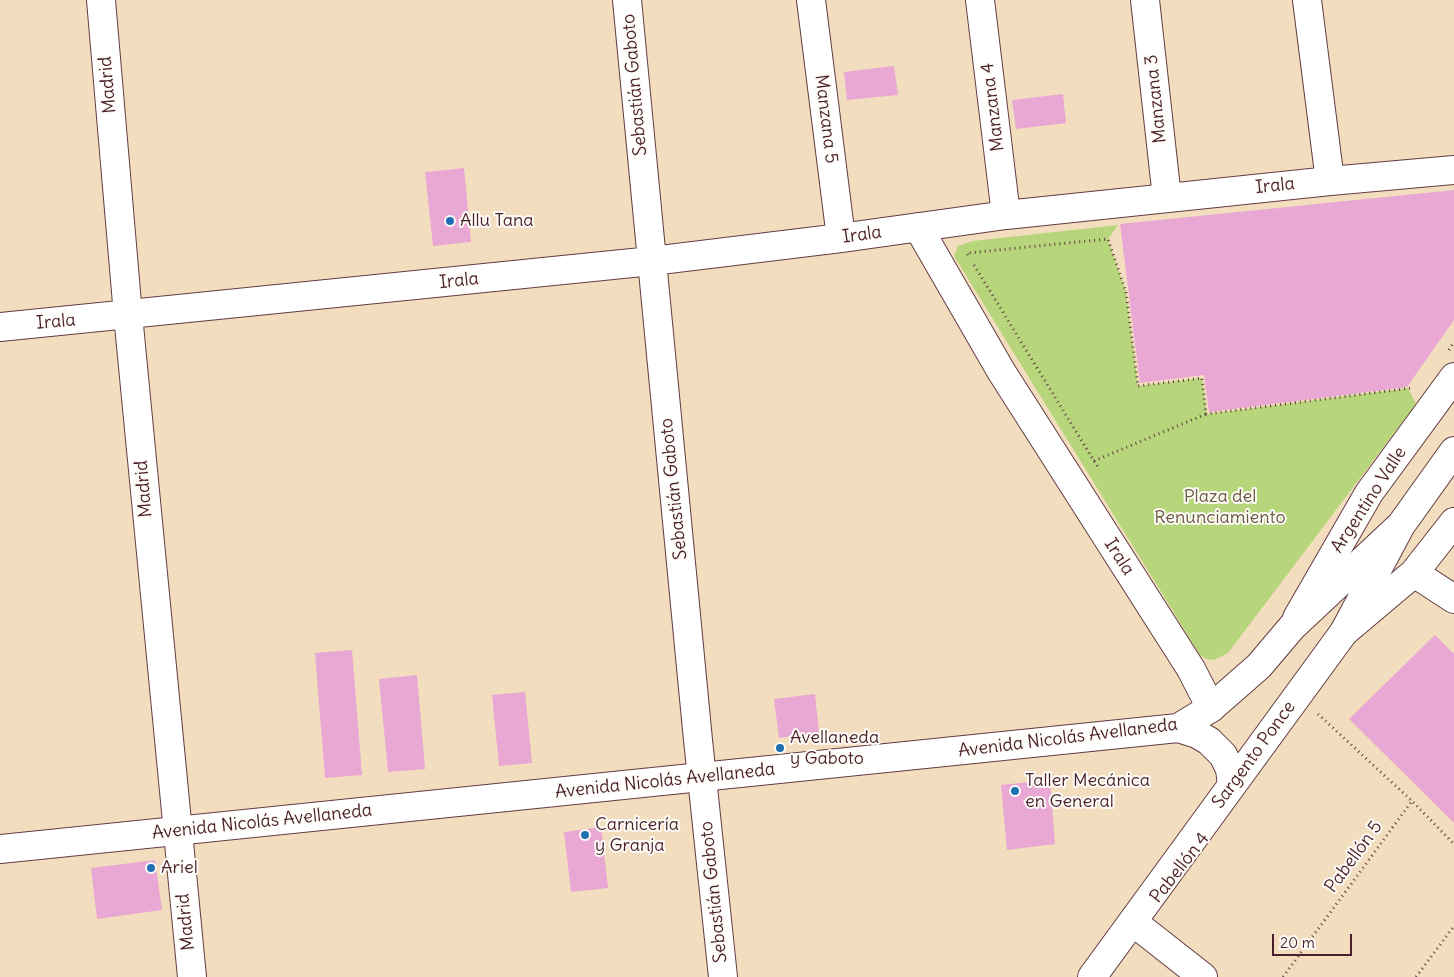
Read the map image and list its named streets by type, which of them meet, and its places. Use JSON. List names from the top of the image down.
{
  "streets": {
    "street": [
      "Madrid",
      "Sebastián Gaboto",
      "Manzana 3",
      "Manzana 4",
      "Manzana 5",
      "Irala",
      "Argentino Valle",
      "Avenida Nicolás Avellaneda",
      "Sargento Ponce"
    ],
    "path": ["Pabellón 5"]
  },
  "crossings": [
    ["Madrid", "Irala"],
    ["Madrid", "Avenida Nicolás Avellaneda"],
    ["Sebastián Gaboto", "Irala"],
    ["Sebastián Gaboto", "Avenida Nicolás Avellaneda"],
    ["Manzana 3", "Irala"],
    ["Manzana 4", "Irala"],
    ["Manzana 5", "Irala"],
    ["Irala", "Avenida Nicolás Avellaneda"],
    ["Argentino Valle", "Avenida Nicolás Avellaneda"],
    ["Avenida Nicolás Avellaneda", "Sargento Ponce"]
  ],
  "parks": ["Plaza del Renunciamiento"],
  "places": [
    "Allu Tana",
    "Avellaneda y Gaboto",
    "Taller Mecánica en General",
    "Carnicería y Granja",
    "Ariel"
  ],
  "scale_bar": "20 m"
}
